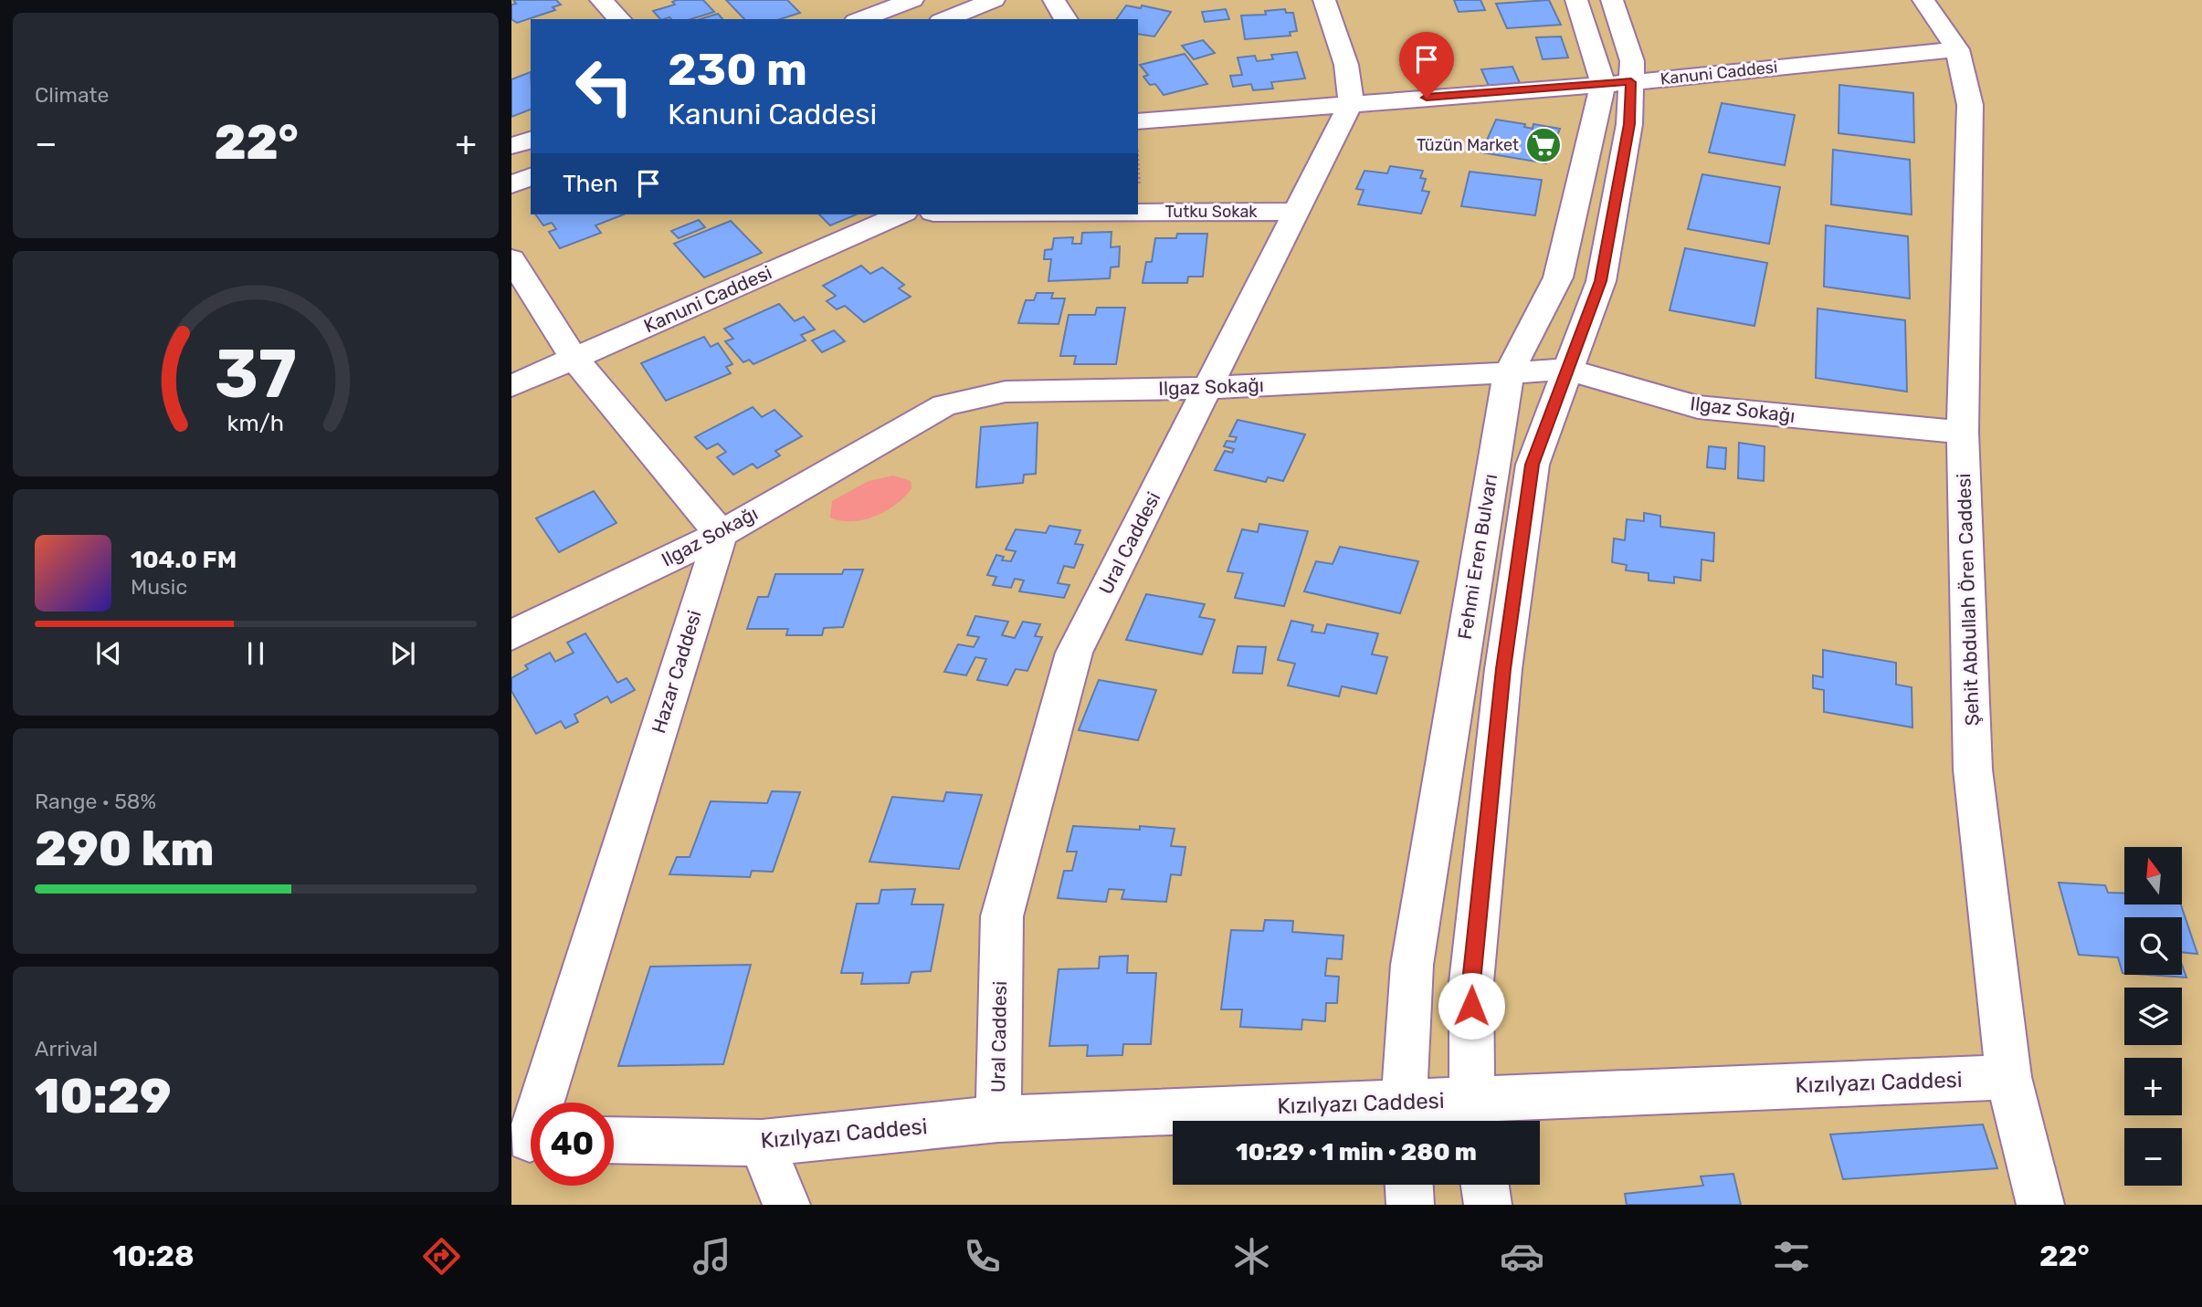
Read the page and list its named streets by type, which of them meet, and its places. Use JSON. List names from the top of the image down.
{
  "streets": {
    "street": [
      "Kanuni Caddesi",
      "Tutku Sokak",
      "Ilgaz Sokağı",
      "Ural Caddesi",
      "Fehmi Eren Bulvarı",
      "Şehit Abdullah Ören Caddesi",
      "Hazar Caddesi",
      "Kızılyazı Caddesi"
    ]
  },
  "crossings": [
    ["Kanuni Caddesi", "Ural Caddesi"],
    ["Kanuni Caddesi", "Fehmi Eren Bulvarı"],
    ["Kanuni Caddesi", "Şehit Abdullah Ören Caddesi"],
    ["Tutku Sokak", "Ural Caddesi"],
    ["Ilgaz Sokağı", "Ural Caddesi"],
    ["Ilgaz Sokağı", "Fehmi Eren Bulvarı"],
    ["Ilgaz Sokağı", "Şehit Abdullah Ören Caddesi"],
    ["Ilgaz Sokağı", "Hazar Caddesi"],
    ["Ural Caddesi", "Kızılyazı Caddesi"],
    ["Fehmi Eren Bulvarı", "Kızılyazı Caddesi"],
    ["Şehit Abdullah Ören Caddesi", "Kızılyazı Caddesi"]
  ],
  "places": {
    "supermarket": ["Tüzün Market"]
  },
  "north": "top",
  "page": {
    "tile": [
      "Climate",
      ["Range · 58%", "290 km"],
      ["Arrival", "10:29"]
    ],
    "turn": ["230 m", "Kanuni Caddesi"],
    "heat": ["−", "22°", "+"],
    "then": "Then",
    "song": ["104.0 FM", "Music"],
    "map_buttons": ["+", "−"],
    "limit": "40",
    "trip": "10:29 · 1 min · 280 m",
    "tabs": ["10:28", "22°"],
    "gauge": ["37", "km/h"]
  }
}
